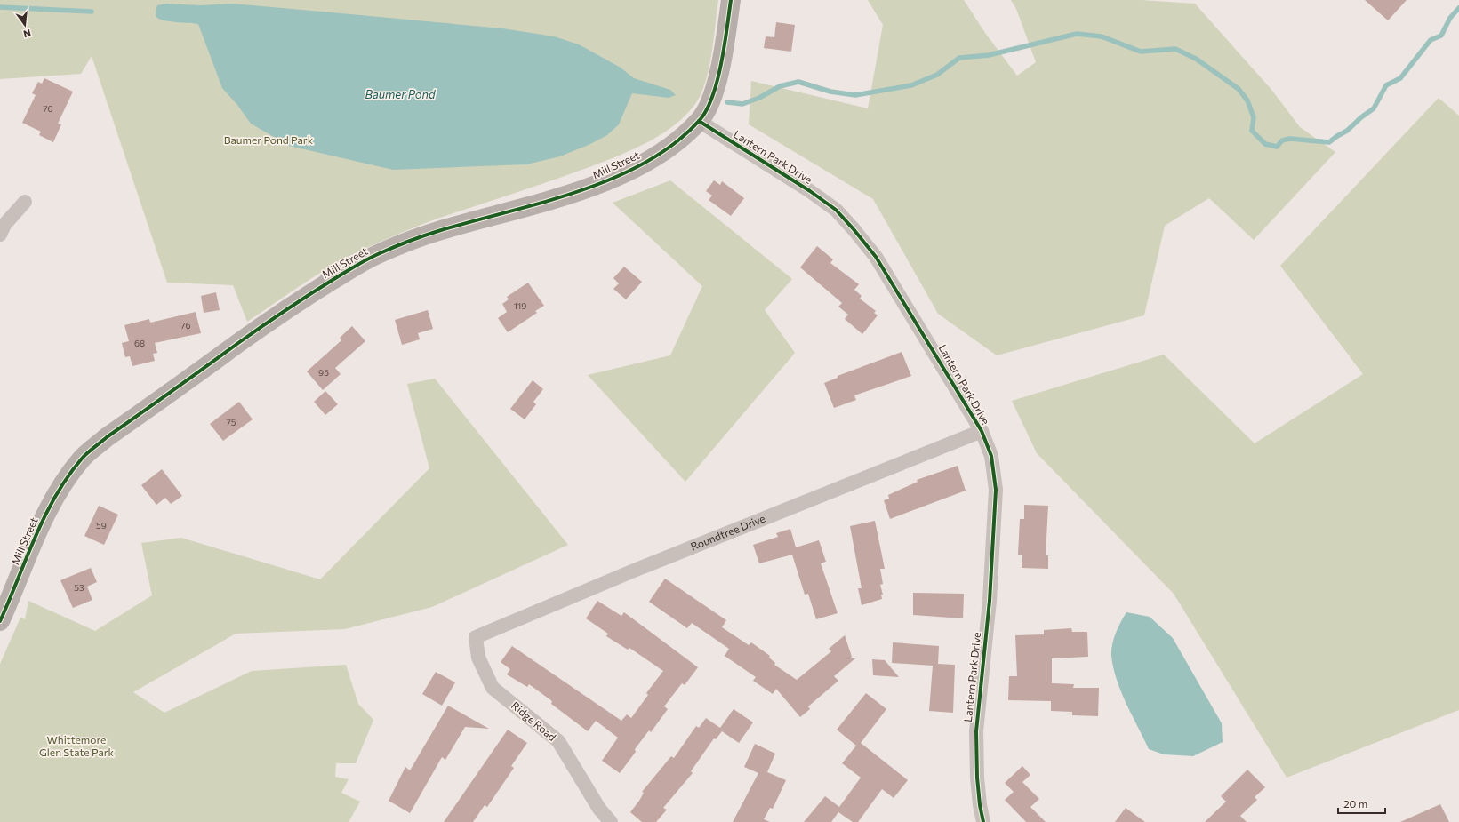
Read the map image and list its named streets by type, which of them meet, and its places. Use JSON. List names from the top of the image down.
{
  "streets": {
    "street": [
      "Lantern Park Drive",
      "Mill Street",
      "Roundtree Drive",
      "Ridge Road"
    ]
  },
  "crossings": [
    ["Lantern Park Drive", "Mill Street"],
    ["Lantern Park Drive", "Roundtree Drive"],
    ["Roundtree Drive", "Ridge Road"]
  ],
  "water": ["Baumer Pond"],
  "parks": ["Baumer Pond Park", "Whittemore Glen State Park"],
  "house_numbers": [
    "76",
    "119",
    "76",
    "68",
    "95",
    "75",
    "59",
    "53"
  ],
  "scale_bar": "20 m",
  "north": "bottom"
}
